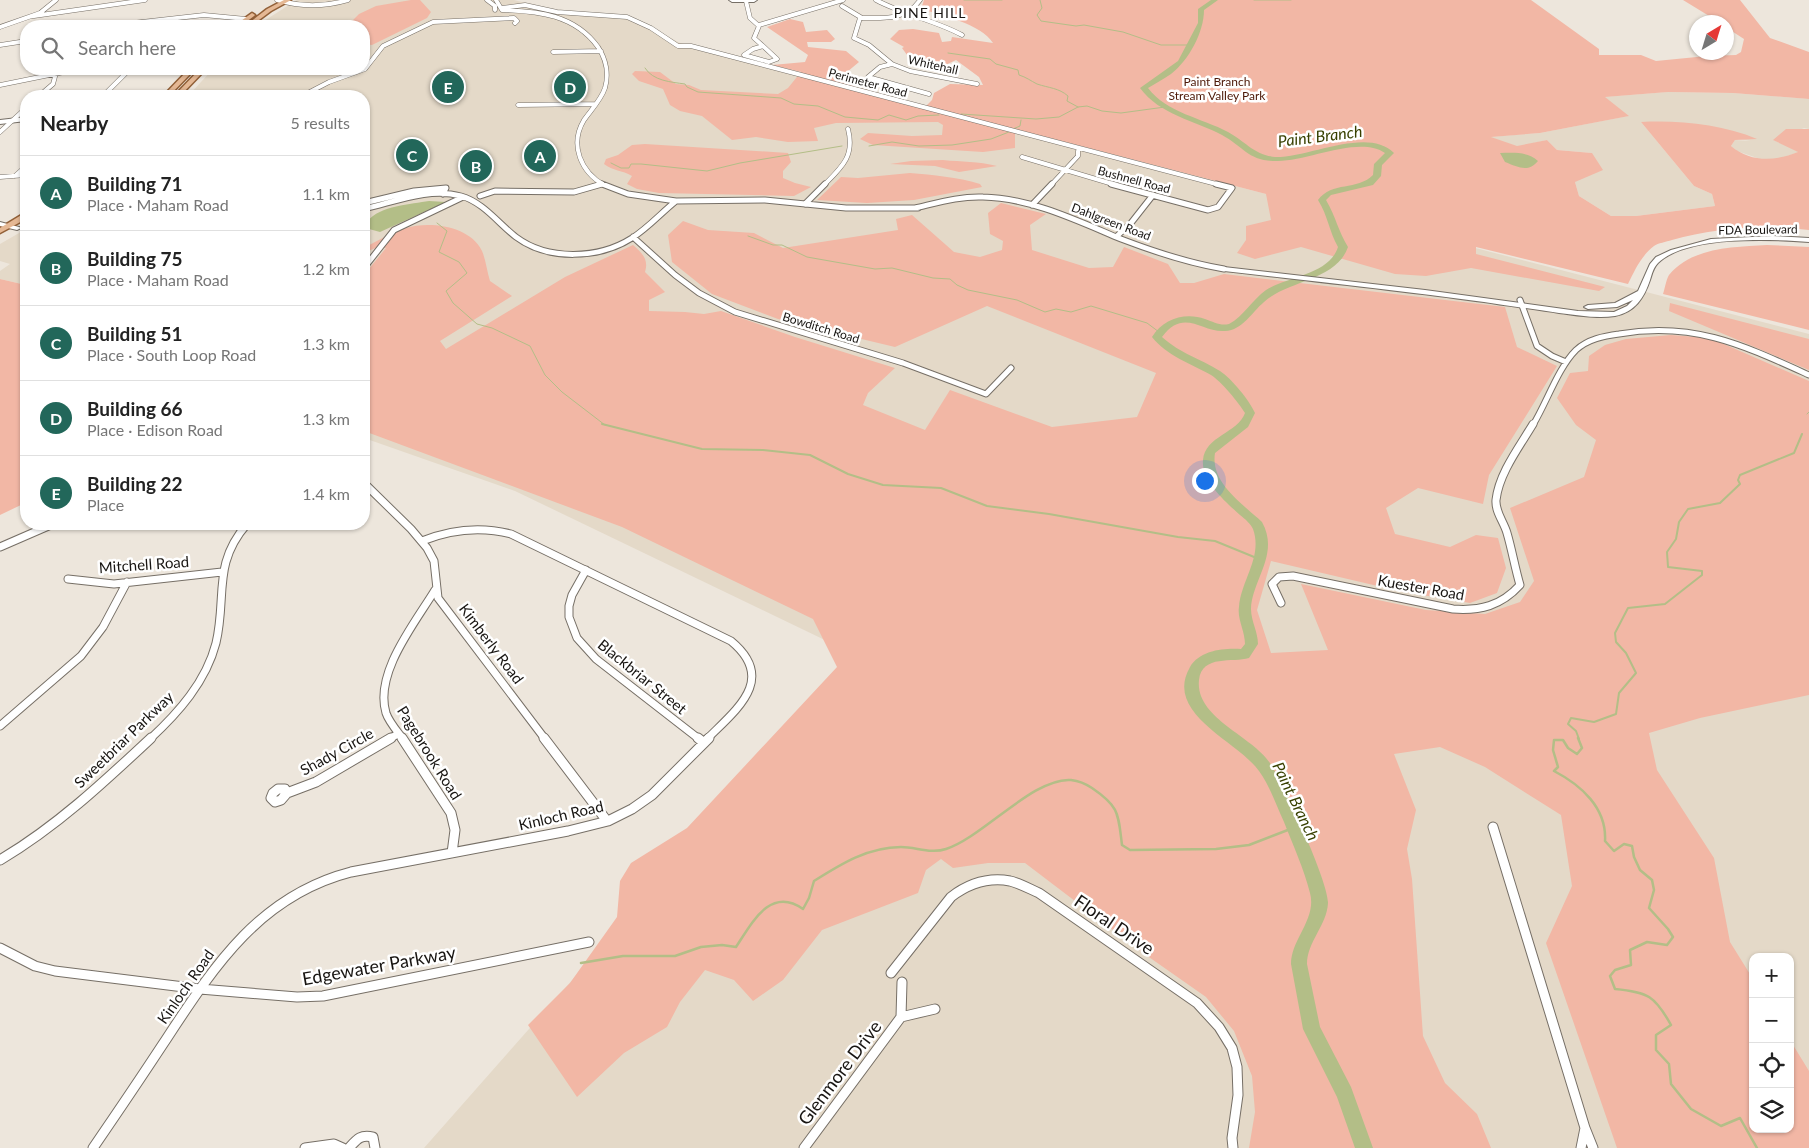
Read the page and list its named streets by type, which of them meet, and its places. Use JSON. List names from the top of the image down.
{
  "streets": {
    "street": [
      "Whitehall",
      "Perimeter Road",
      "Bushnell Road",
      "Dahlgreen Road",
      "FDA Boulevard",
      "Bowditch Road",
      "Mitchell Road",
      "Kuester Road",
      "Kimberly Road",
      "Blackbriar Street",
      "Sweetbriar Parkway",
      "Shady Circle",
      "Pagebrook Road",
      "Kinloch Road",
      "Floral Drive",
      "Edgewater Parkway",
      "Glenmore Drive"
    ]
  },
  "crossings": [
    ["Perimeter Road", "Bushnell Road"],
    ["Mitchell Road", "Sweetbriar Parkway"],
    ["Kimberly Road", "Pagebrook Road"],
    ["Kimberly Road", "Kinloch Road"],
    ["Blackbriar Street", "Kinloch Road"],
    ["Shady Circle", "Pagebrook Road"],
    ["Pagebrook Road", "Kinloch Road"],
    ["Kinloch Road", "Edgewater Parkway"]
  ],
  "districts": ["PINE HILL"],
  "water": ["Paint Branch"],
  "parks": ["Paint Branch Stream Valley Park"],
  "north": "top right",
  "page": {
    "search": "Search here",
    "pins": [
      "D",
      "E",
      "C",
      "A",
      "B"
    ],
    "heading": ["Nearby", "5 results"],
    "list": [
      {
        "mark": "A",
        "name": "Building 71",
        "note": "Place · Maham Road",
        "value": "1.1 km"
      },
      {
        "mark": "B",
        "name": "Building 75",
        "note": "Place · Maham Road",
        "value": "1.2 km"
      },
      {
        "mark": "C",
        "name": "Building 51",
        "note": "Place · South Loop Road",
        "value": "1.3 km"
      },
      {
        "mark": "D",
        "name": "Building 66",
        "note": "Place · Edison Road",
        "value": "1.3 km"
      },
      {
        "mark": "E",
        "name": "Building 22",
        "note": "Place",
        "value": "1.4 km"
      }
    ],
    "map_buttons": ["+", "−"]
  }
}
